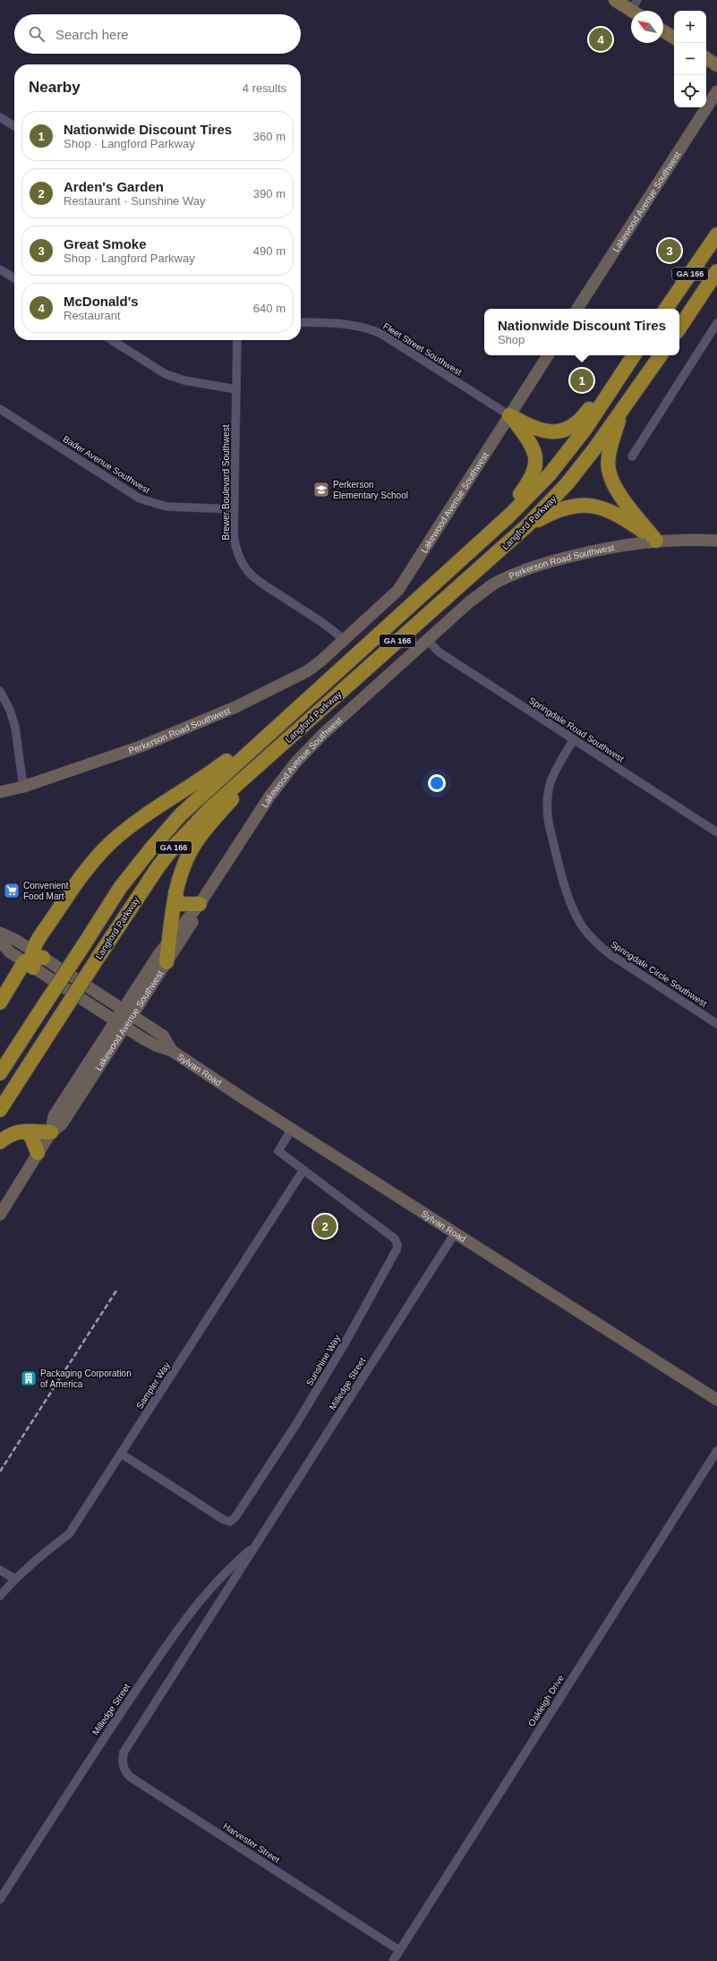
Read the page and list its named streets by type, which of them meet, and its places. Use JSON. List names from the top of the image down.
{
  "streets": {
    "highway": ["GA 166", "Langford Parkway"],
    "street": [
      "Lakewood Avenue Southwest",
      "Fleet Street Southwest",
      "Bader Avenue Southwest",
      "Brewer Boulevard Southwest",
      "Perkerson Road Southwest",
      "Springdale Road Southwest",
      "Springdale Circle Southwest",
      "Sylvan Road",
      "Sunshine Way",
      "Milledge Street",
      "Sampler Way",
      "Oakleigh Drive",
      "Harvester Street"
    ]
  },
  "crossings": [
    ["Lakewood Avenue Southwest", "Fleet Street Southwest"],
    ["Lakewood Avenue Southwest", "Brewer Boulevard Southwest"],
    ["Lakewood Avenue Southwest", "Perkerson Road Southwest"],
    ["Lakewood Avenue Southwest", "Springdale Road Southwest"],
    ["Lakewood Avenue Southwest", "Sylvan Road"],
    ["Bader Avenue Southwest", "Brewer Boulevard Southwest"],
    ["Brewer Boulevard Southwest", "Perkerson Road Southwest"],
    ["Perkerson Road Southwest", "Springdale Road Southwest"],
    ["Springdale Road Southwest", "Springdale Circle Southwest"],
    ["Sylvan Road", "Sunshine Way"],
    ["Sylvan Road", "Milledge Street"],
    ["Sunshine Way", "Sampler Way"],
    ["Milledge Street", "Harvester Street"],
    ["Oakleigh Drive", "Harvester Street"]
  ],
  "places": {
    "school or university": ["Perkerson Elementary School"],
    "supermarket": ["Convenient Food Mart"],
    "building": ["Packaging Corporation of America"]
  },
  "north": "top left",
  "page": {
    "map_buttons": ["+", "−"],
    "search": "Search here",
    "pins": [
      "4",
      "3",
      "1",
      "2"
    ],
    "heading": ["Nearby", "4 results"],
    "list": [
      {
        "mark": "1",
        "name": "Nationwide Discount Tires",
        "note": "Shop · Langford Parkway",
        "value": "360 m"
      },
      {
        "mark": "2",
        "name": "Arden's Garden",
        "note": "Restaurant · Sunshine Way",
        "value": "390 m"
      },
      {
        "mark": "3",
        "name": "Great Smoke",
        "note": "Shop · Langford Parkway",
        "value": "490 m"
      },
      {
        "mark": "4",
        "name": "McDonald's",
        "note": "Restaurant",
        "value": "640 m"
      }
    ],
    "popup": ["Nationwide Discount Tires", "Shop"]
  }
}
